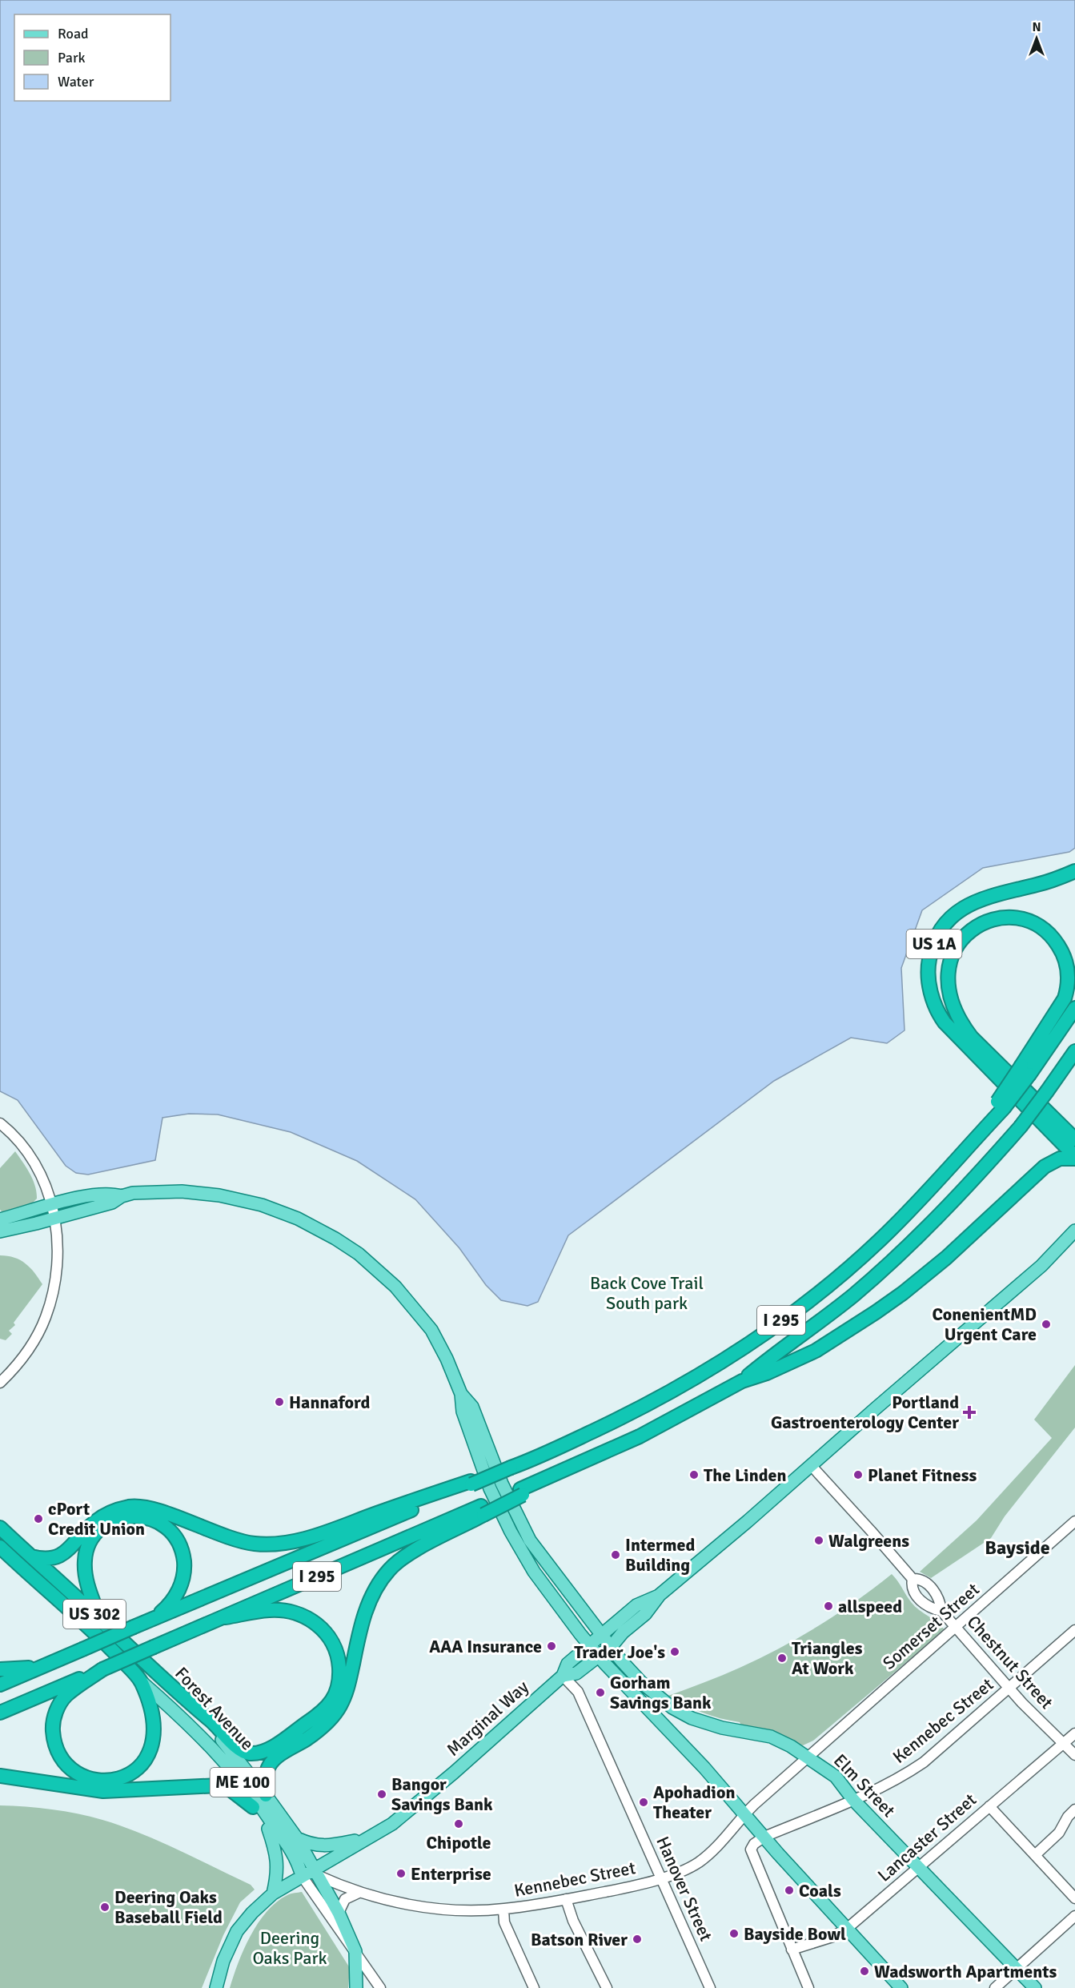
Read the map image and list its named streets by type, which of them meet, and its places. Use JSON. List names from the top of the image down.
{
  "streets": {
    "highway": [
      "US 1A",
      "I 295",
      "US 302",
      "Forest Avenue"
    ],
    "main road": ["Marginal Way", "ME 100", "Elm Street"],
    "street": [
      "Somerset Street",
      "Chestnut Street",
      "Kennebec Street",
      "Lancaster Street",
      "Hanover Street"
    ]
  },
  "crossings": [
    ["Somerset Street", "Chestnut Street"],
    ["Somerset Street", "Kennebec Street"],
    ["Somerset Street", "Elm Street"],
    ["Chestnut Street", "Marginal Way"],
    ["Chestnut Street", "Kennebec Street"],
    ["Chestnut Street", "Lancaster Street"],
    ["Forest Avenue", "Marginal Way"],
    ["Forest Avenue", "Kennebec Street"],
    ["Marginal Way", "Kennebec Street"],
    ["Marginal Way", "Elm Street"],
    ["Marginal Way", "Hanover Street"],
    ["Kennebec Street", "Elm Street"],
    ["Kennebec Street", "Hanover Street"],
    ["Elm Street", "Lancaster Street"]
  ],
  "districts": ["Bayside"],
  "parks": ["Back Cove Trail South park", "Deering Oaks Park"],
  "places": {
    "other": [
      "ConenientMD Urgent Care",
      "Hannaford",
      "The Linden",
      "Planet Fitness",
      "cPort Credit Union",
      "Walgreens",
      "Intermed Building",
      "allspeed",
      "AAA Insurance",
      "Trader Joe's",
      "Triangles At Work",
      "Gorham Savings Bank",
      "Bangor Savings Bank",
      "Apohadion Theater",
      "Chipotle",
      "Enterprise",
      "Coals",
      "Deering Oaks Baseball Field",
      "Bayside Bowl",
      "Batson River",
      "Wadsworth Apartments"
    ],
    "health": ["Portland Gastroenterology Center"]
  },
  "legend": ["Road", "Park", "Water"],
  "north": "top"
}
